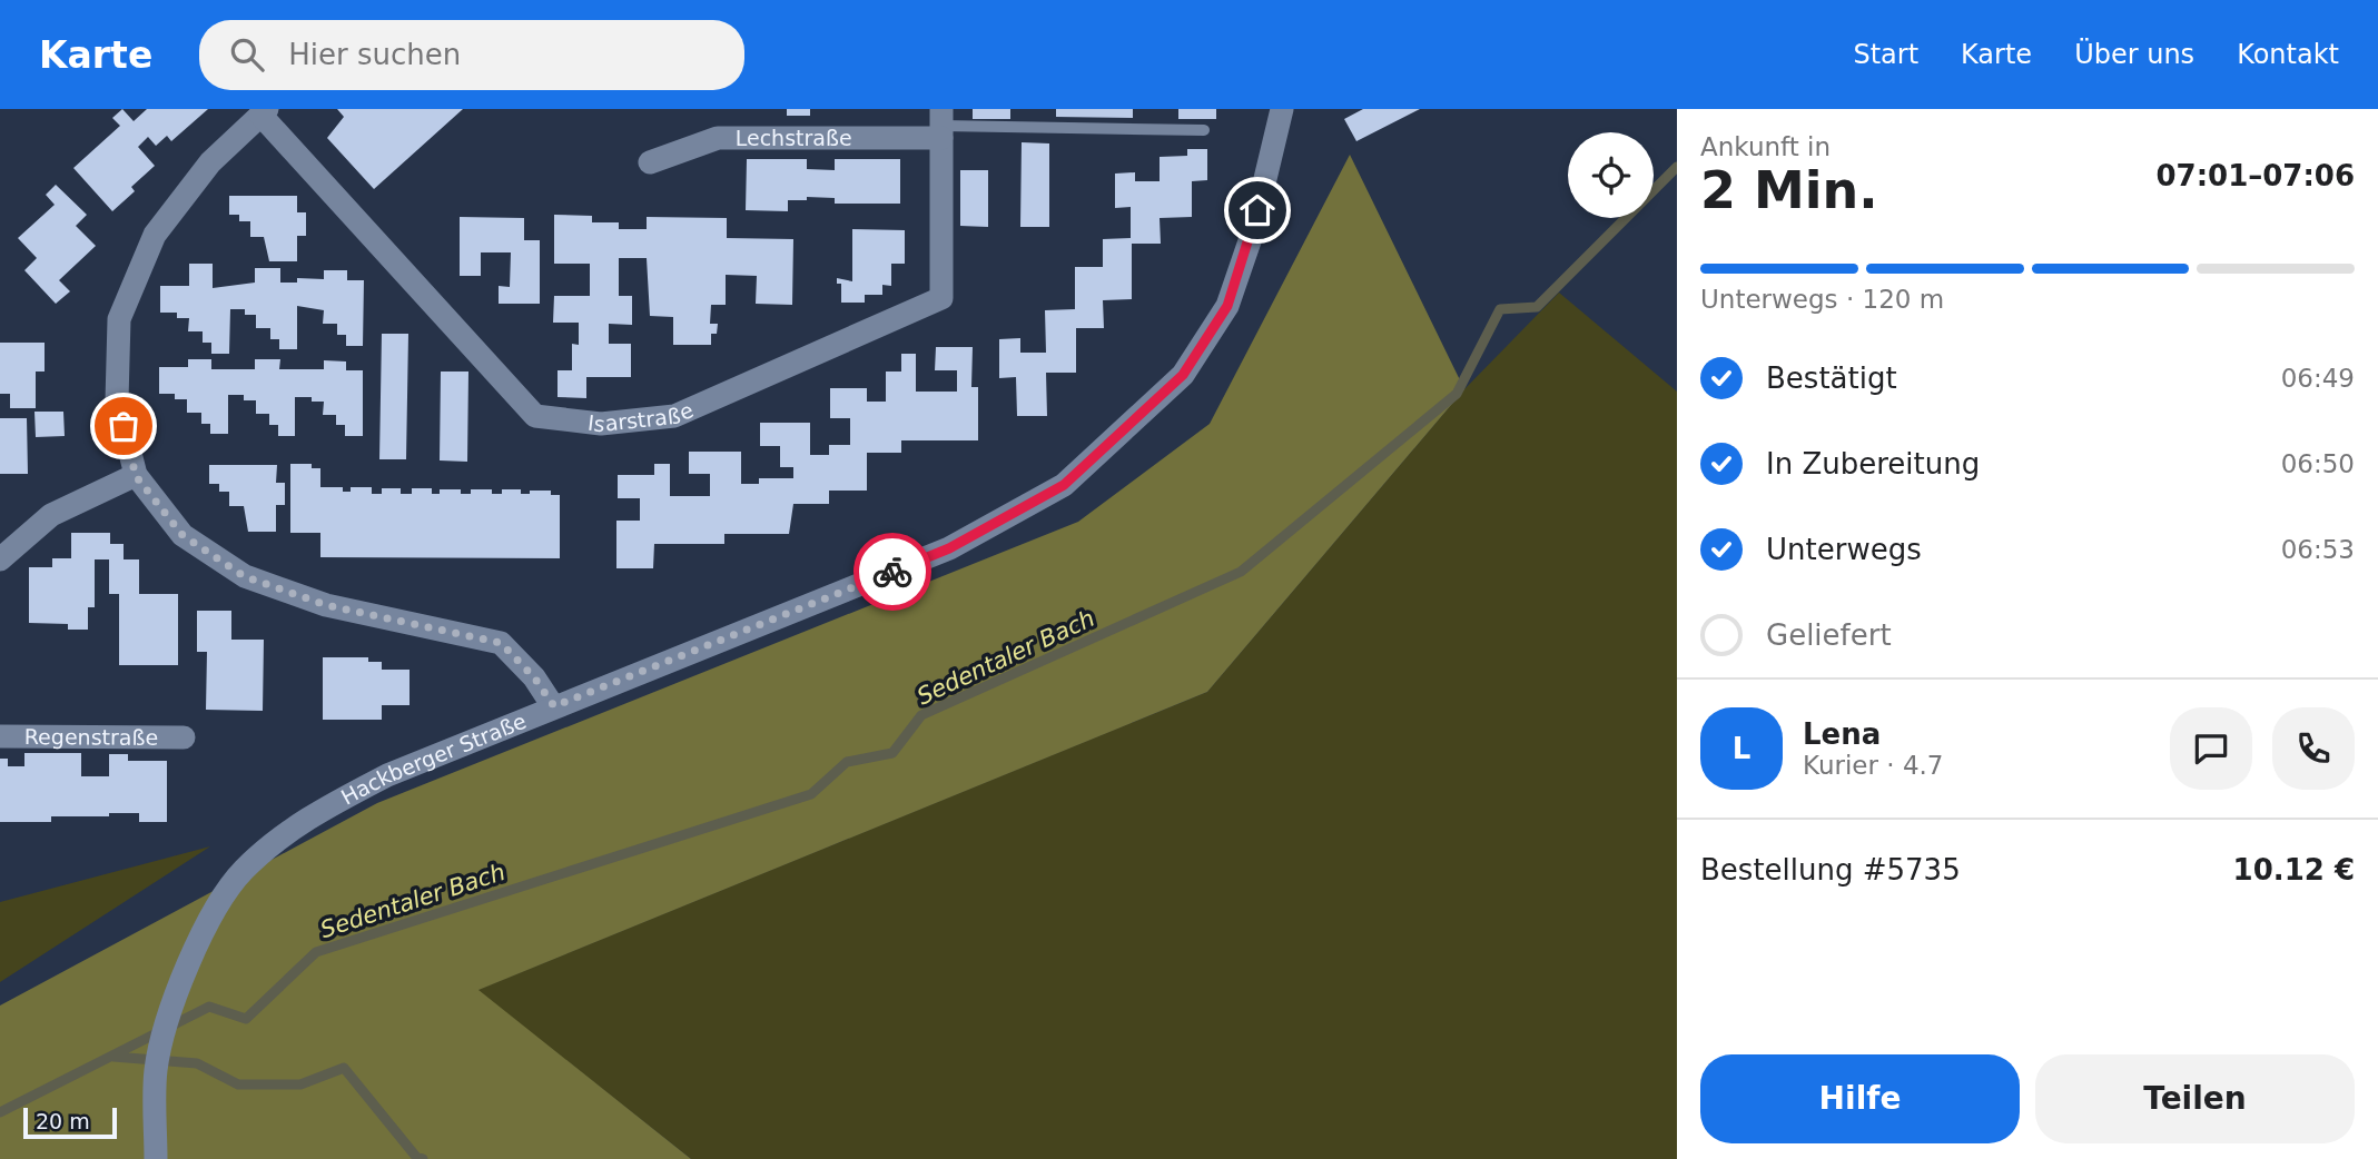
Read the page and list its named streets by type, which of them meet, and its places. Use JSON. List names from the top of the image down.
{
  "streets": {
    "street": [
      "Lechstraße",
      "Isarstraße",
      "Regenstraße",
      "Hackberger Straße"
    ]
  },
  "crossings": [
    ["Lechstraße", "Isarstraße"]
  ],
  "water": ["Sedentaler Bach"],
  "scale_bar": "20 m",
  "page": {
    "header": "Karte",
    "search": "Hier suchen",
    "nav": [
      "Start",
      "Karte",
      "Über uns",
      "Kontakt"
    ],
    "heading": ["2 Min.", "Ankunft in", "07:01–07:06"],
    "panel": [
      "Lena",
      "Kurier · 4.7",
      "Bestellung #5735",
      "10.12 €"
    ],
    "bar": "Unterwegs · 120 m",
    "list": [
      ["Bestätigt", "06:49"],
      ["In Zubereitung", "06:50"],
      ["Unterwegs", "06:53"],
      "Geliefert"
    ],
    "round": "L",
    "buttons": ["Hilfe", "Teilen"],
    "scale": "20 m"
  }
}
